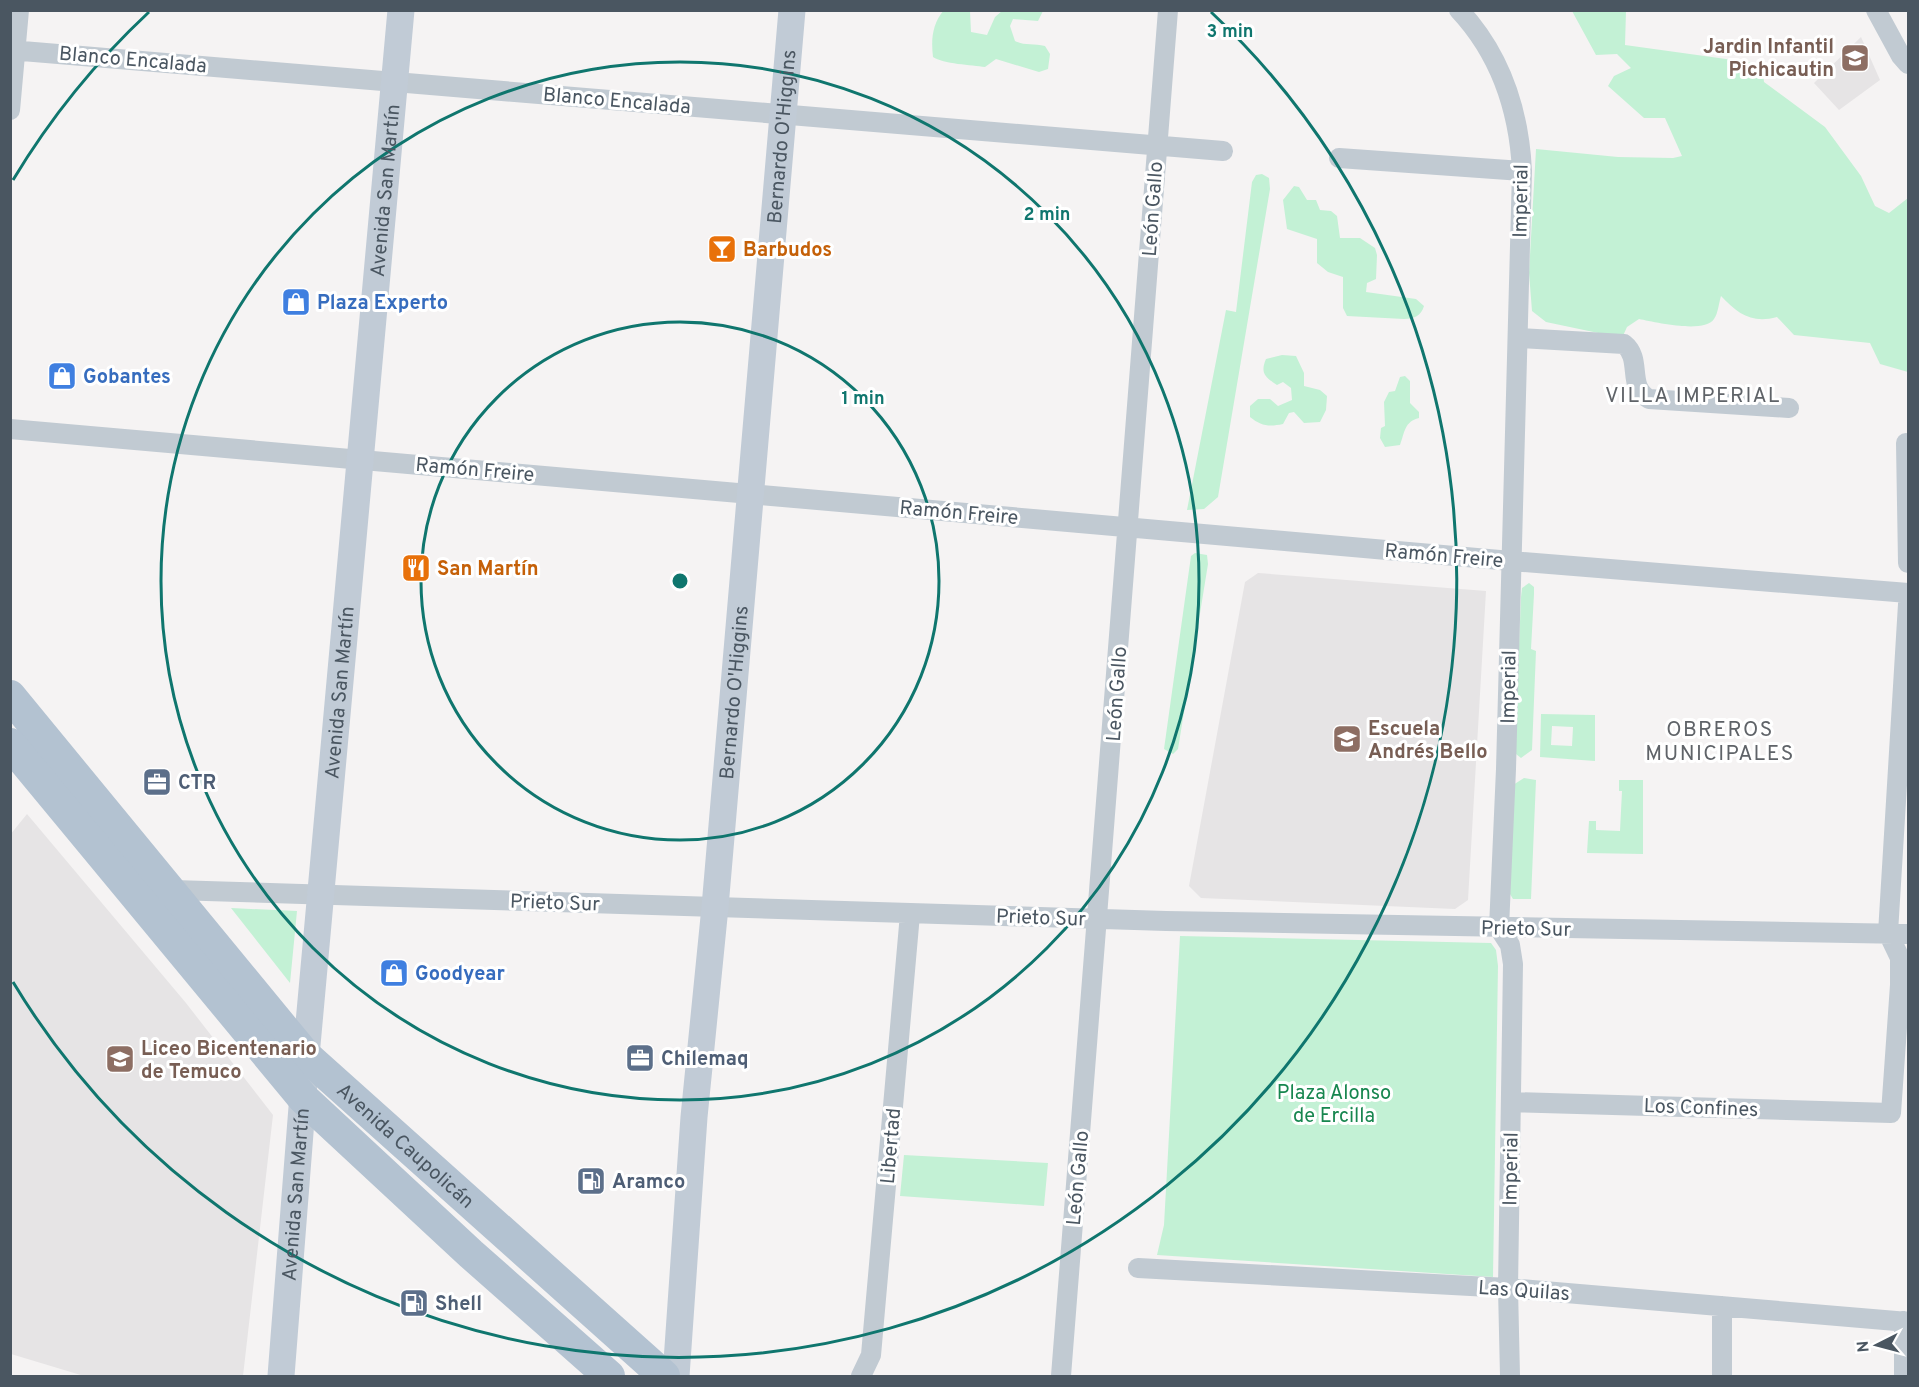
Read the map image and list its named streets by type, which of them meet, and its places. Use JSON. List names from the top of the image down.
{
  "streets": {
    "main road": ["Bernardo O'Higgins", "Avenida San Martín", "Avenida Caupolicán"],
    "street": [
      "Blanco Encalada",
      "Imperial",
      "León Gallo",
      "Ramón Freire",
      "Prieto Sur",
      "Los Confines",
      "Libertad",
      "Las Quilas"
    ]
  },
  "crossings": [
    ["Blanco Encalada", "Bernardo O'Higgins"],
    ["Blanco Encalada", "Avenida San Martín"],
    ["Blanco Encalada", "León Gallo"],
    ["Bernardo O'Higgins", "Ramón Freire"],
    ["Bernardo O'Higgins", "Prieto Sur"],
    ["Avenida San Martín", "Ramón Freire"],
    ["Avenida San Martín", "Prieto Sur"],
    ["Avenida San Martín", "Avenida Caupolicán"],
    ["Imperial", "Ramón Freire"],
    ["Imperial", "Prieto Sur"],
    ["Imperial", "Los Confines"],
    ["Imperial", "Las Quilas"],
    ["León Gallo", "Ramón Freire"],
    ["León Gallo", "Prieto Sur"],
    ["Prieto Sur", "Los Confines"],
    ["Prieto Sur", "Avenida Caupolicán"],
    ["Prieto Sur", "Libertad"]
  ],
  "districts": ["VILLA IMPERIAL", "OBREROS MUNICIPALES"],
  "parks": ["Plaza Alonso de Ercilla"],
  "places": {
    "school or university": ["Jardin Infantil Pichicautin", "Escuela Andrés Bello", "Liceo Bicentenario de Temuco"],
    "bar": ["Barbudos"],
    "shop": ["Plaza Experto", "Gobantes", "Goodyear"],
    "restaurant": ["San Martín"],
    "office": ["CTR", "Chilemaq"],
    "fuel station": ["Aramco", "Shell"]
  },
  "north": "left",
  "rings": ["3 min", "2 min", "1 min"]
}
